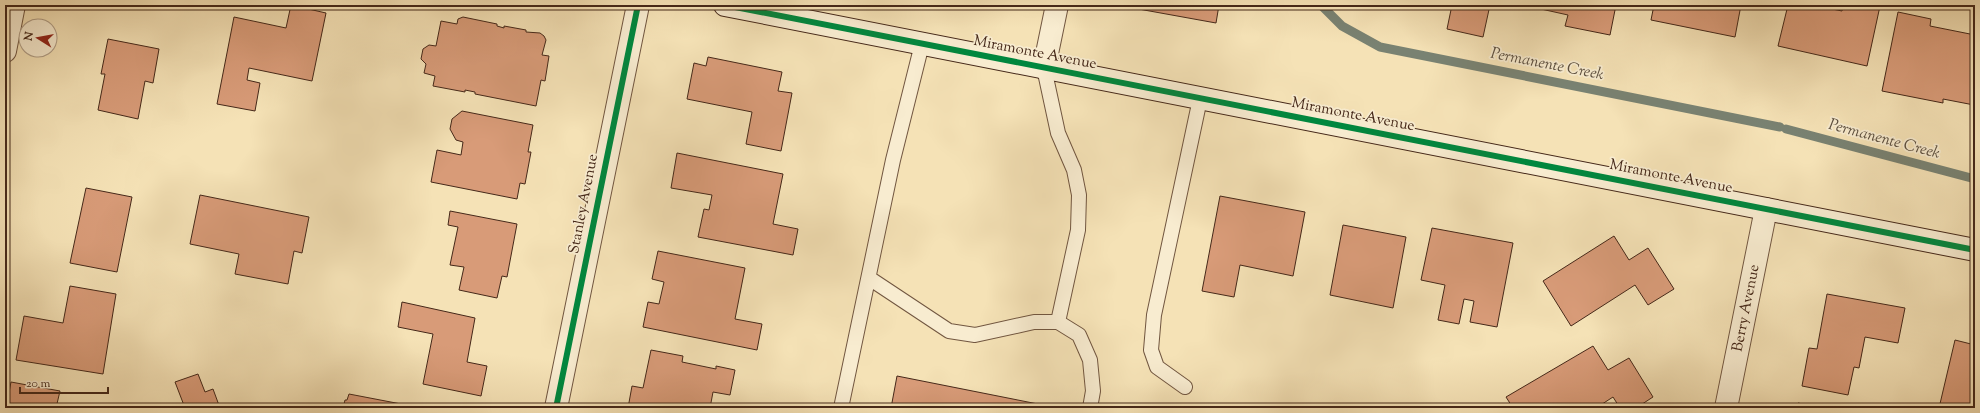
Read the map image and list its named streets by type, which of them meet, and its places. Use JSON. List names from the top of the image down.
{
  "streets": {
    "street": ["Miramonte Avenue", "Stanley Avenue", "Berry Avenue"]
  },
  "crossings": [
    ["Miramonte Avenue", "Berry Avenue"]
  ],
  "water": ["Permanente Creek"],
  "scale_bar": "20 m",
  "north": "left"
}
